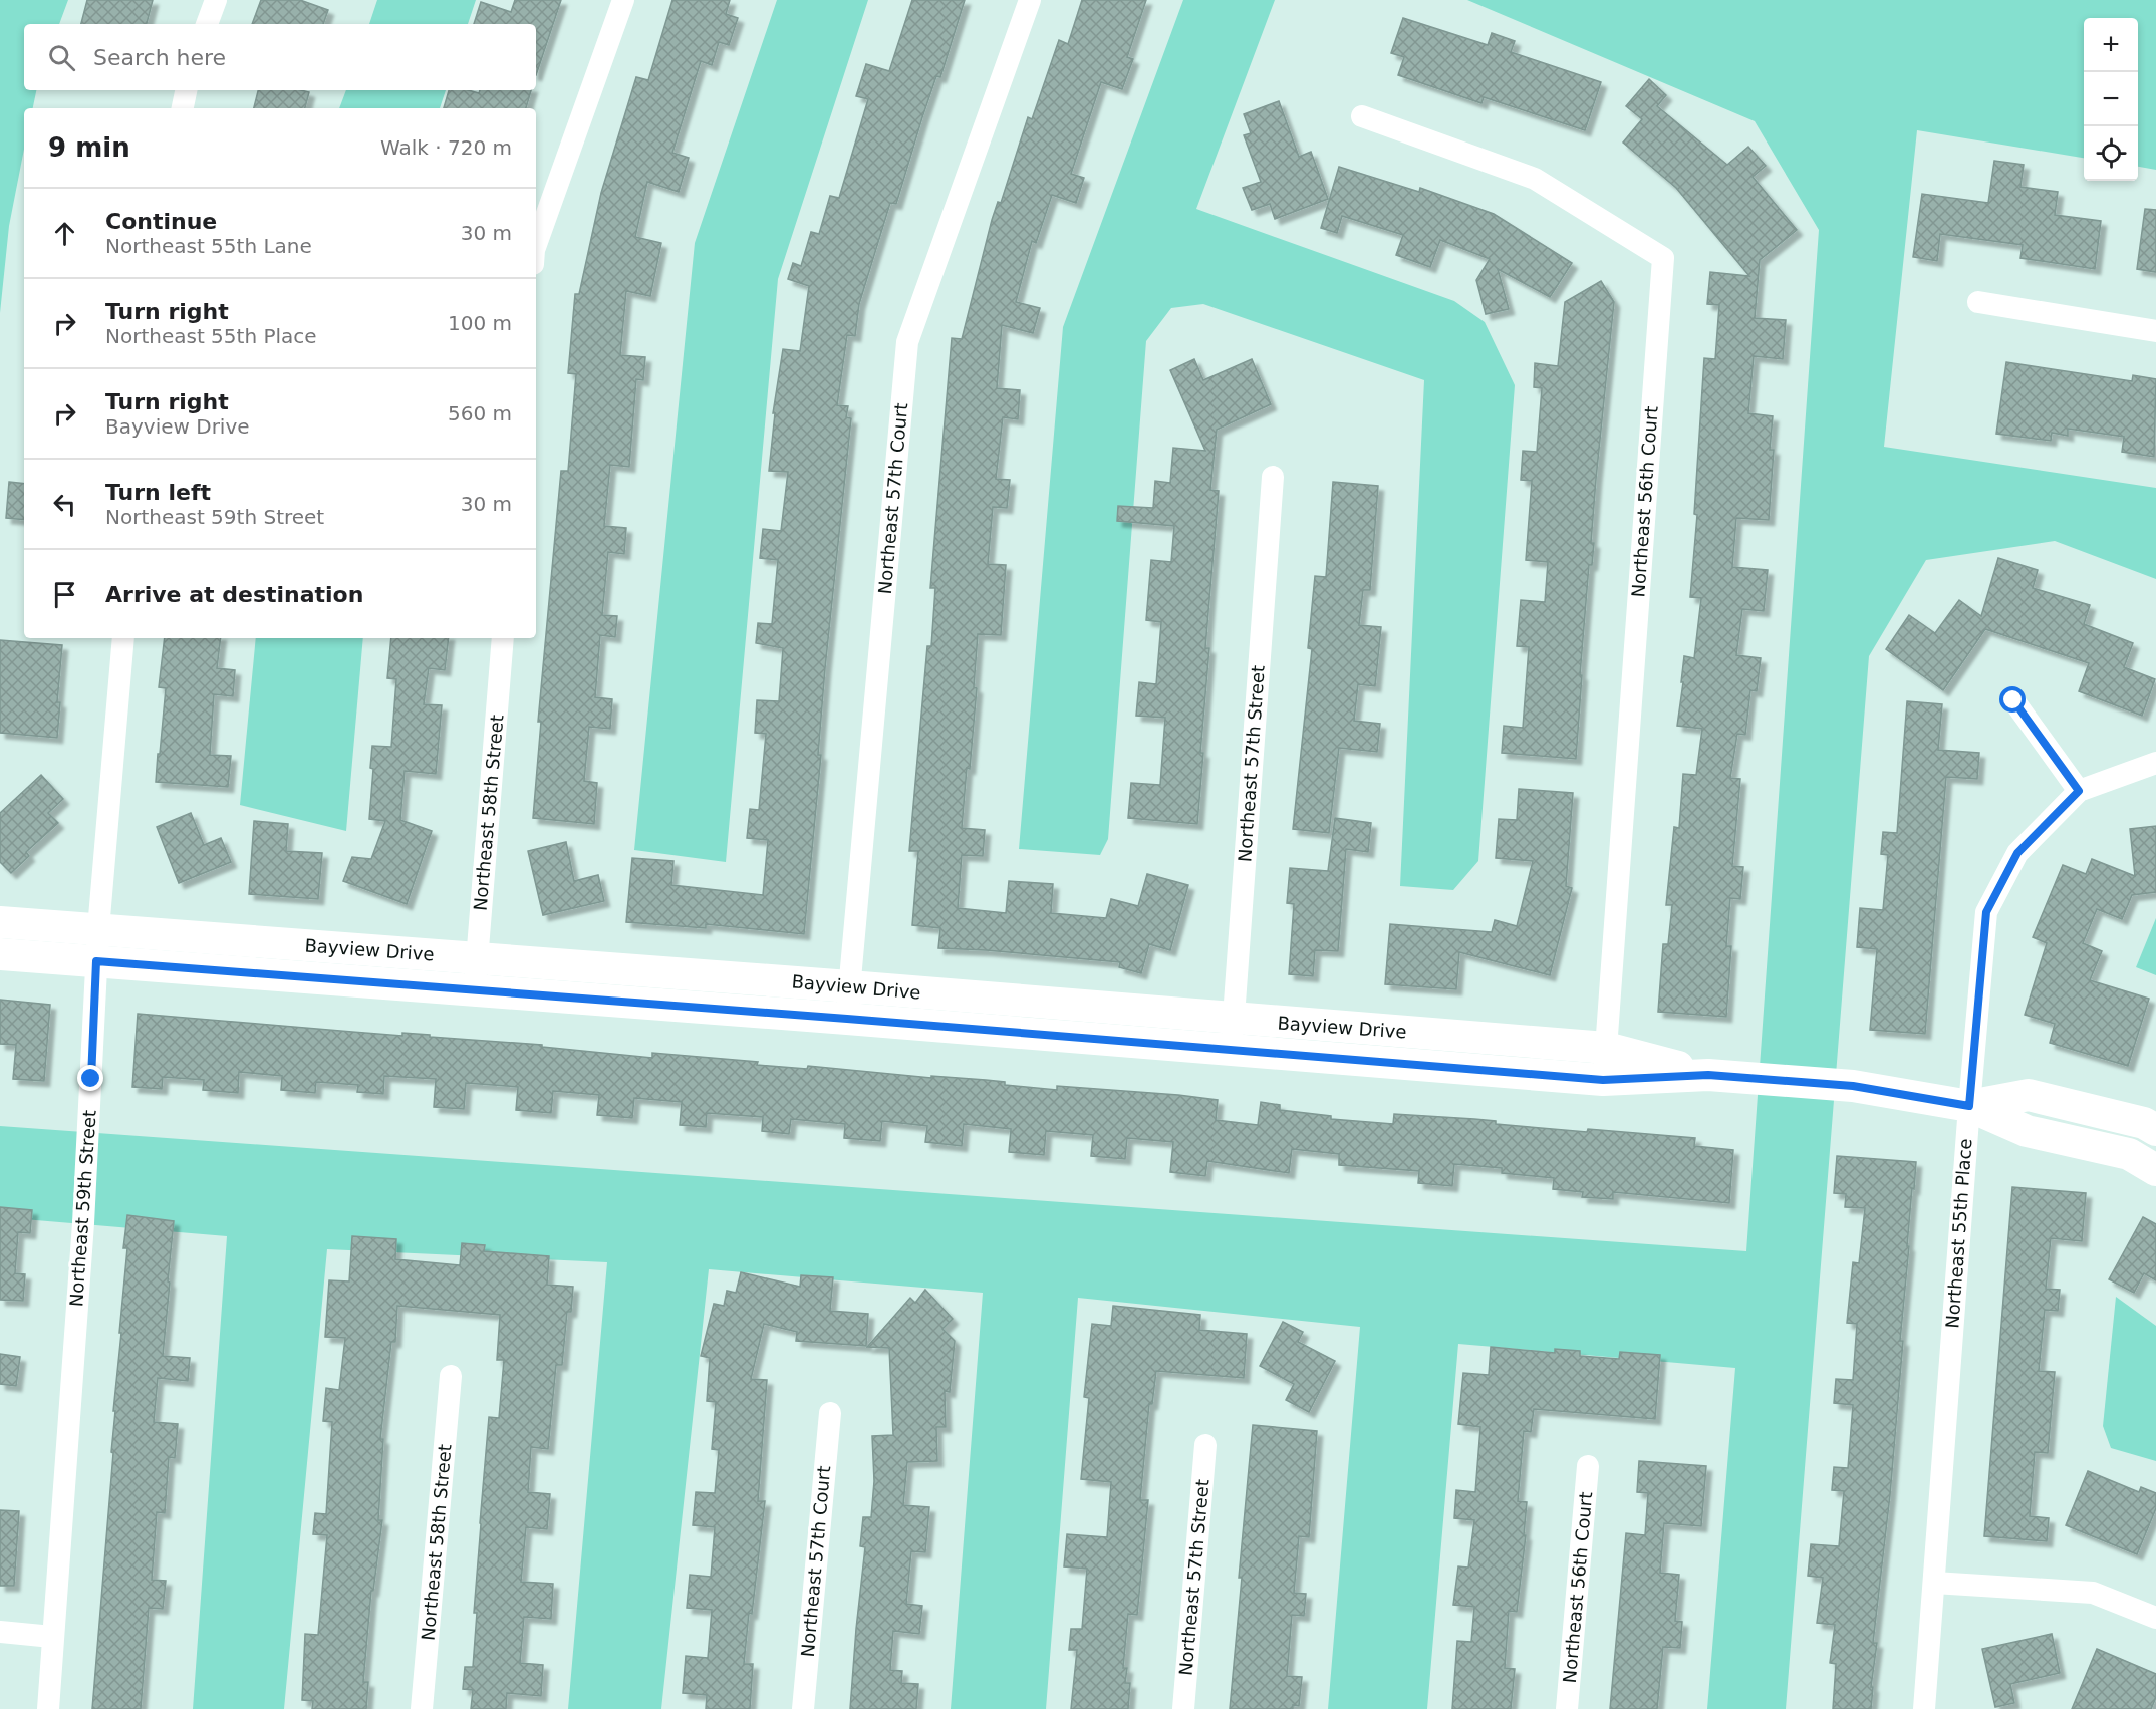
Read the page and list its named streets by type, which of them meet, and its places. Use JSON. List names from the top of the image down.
{
  "streets": {
    "street": [
      "Northeast 57th Court",
      "Northeast 56th Court",
      "Northeast 57th Street",
      "Northeast 58th Street",
      "Bayview Drive",
      "Northeast 59th Street",
      "Northeast 55th Place"
    ]
  },
  "crossings": [
    ["Northeast 57th Court", "Bayview Drive"],
    ["Northeast 56th Court", "Bayview Drive"],
    ["Northeast 57th Street", "Bayview Drive"],
    ["Northeast 58th Street", "Bayview Drive"],
    ["Bayview Drive", "Northeast 59th Street"],
    ["Bayview Drive", "Northeast 55th Place"]
  ],
  "page": {
    "map_buttons": ["+", "−"],
    "search": "Search here",
    "heading": ["9 min", "Walk · 720 m"],
    "list": [
      ["Continue", "Northeast 55th Lane", "30 m"],
      ["Turn right", "Northeast 55th Place", "100 m"],
      ["Turn right", "Bayview Drive", "560 m"],
      ["Turn left", "Northeast 59th Street", "30 m"],
      "Arrive at destination"
    ]
  }
}
